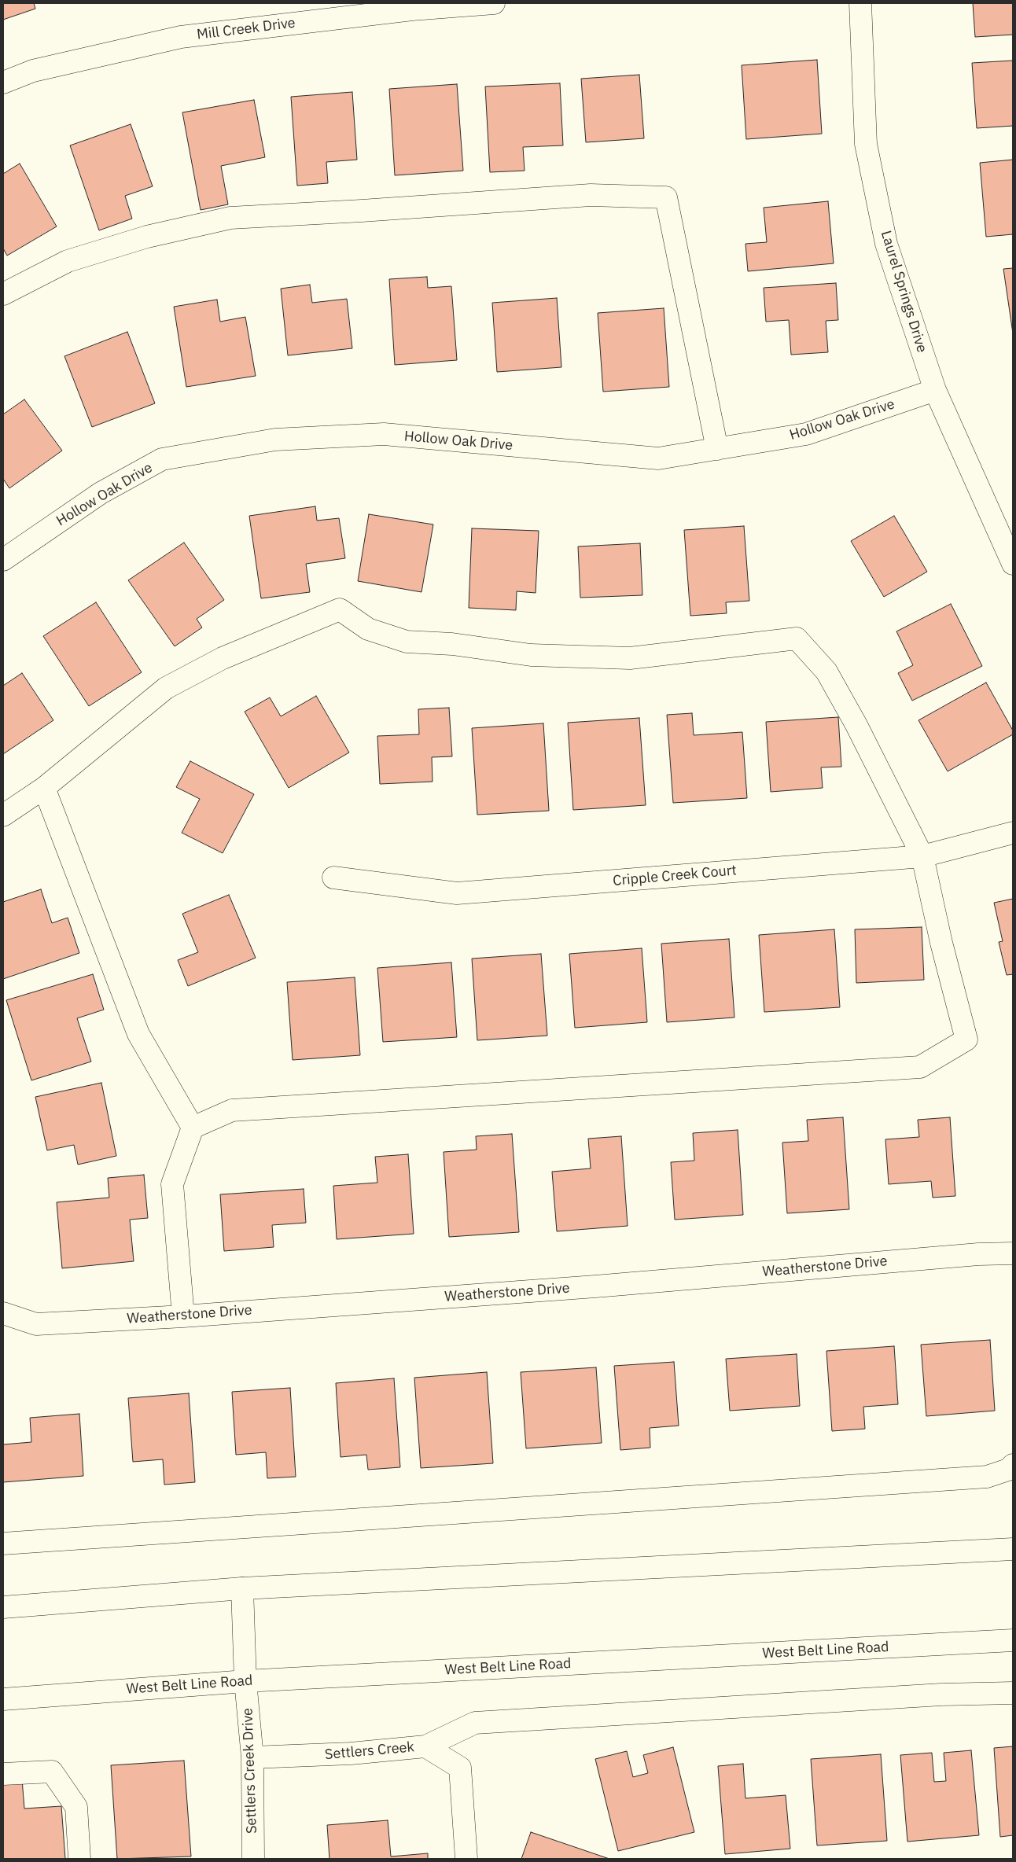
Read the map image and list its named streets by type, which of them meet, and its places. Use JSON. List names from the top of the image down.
{
  "streets": {
    "street": [
      "Mill Creek Drive",
      "Laurel Springs Drive",
      "Hollow Oak Drive",
      "Cripple Creek Court",
      "Weatherstone Drive",
      "West Belt Line Road",
      "Settlers Creek",
      "Settlers Creek Drive"
    ]
  },
  "crossings": [
    ["Laurel Springs Drive", "Hollow Oak Drive"],
    ["West Belt Line Road", "Settlers Creek Drive"],
    ["Settlers Creek", "Settlers Creek Drive"]
  ]
}
